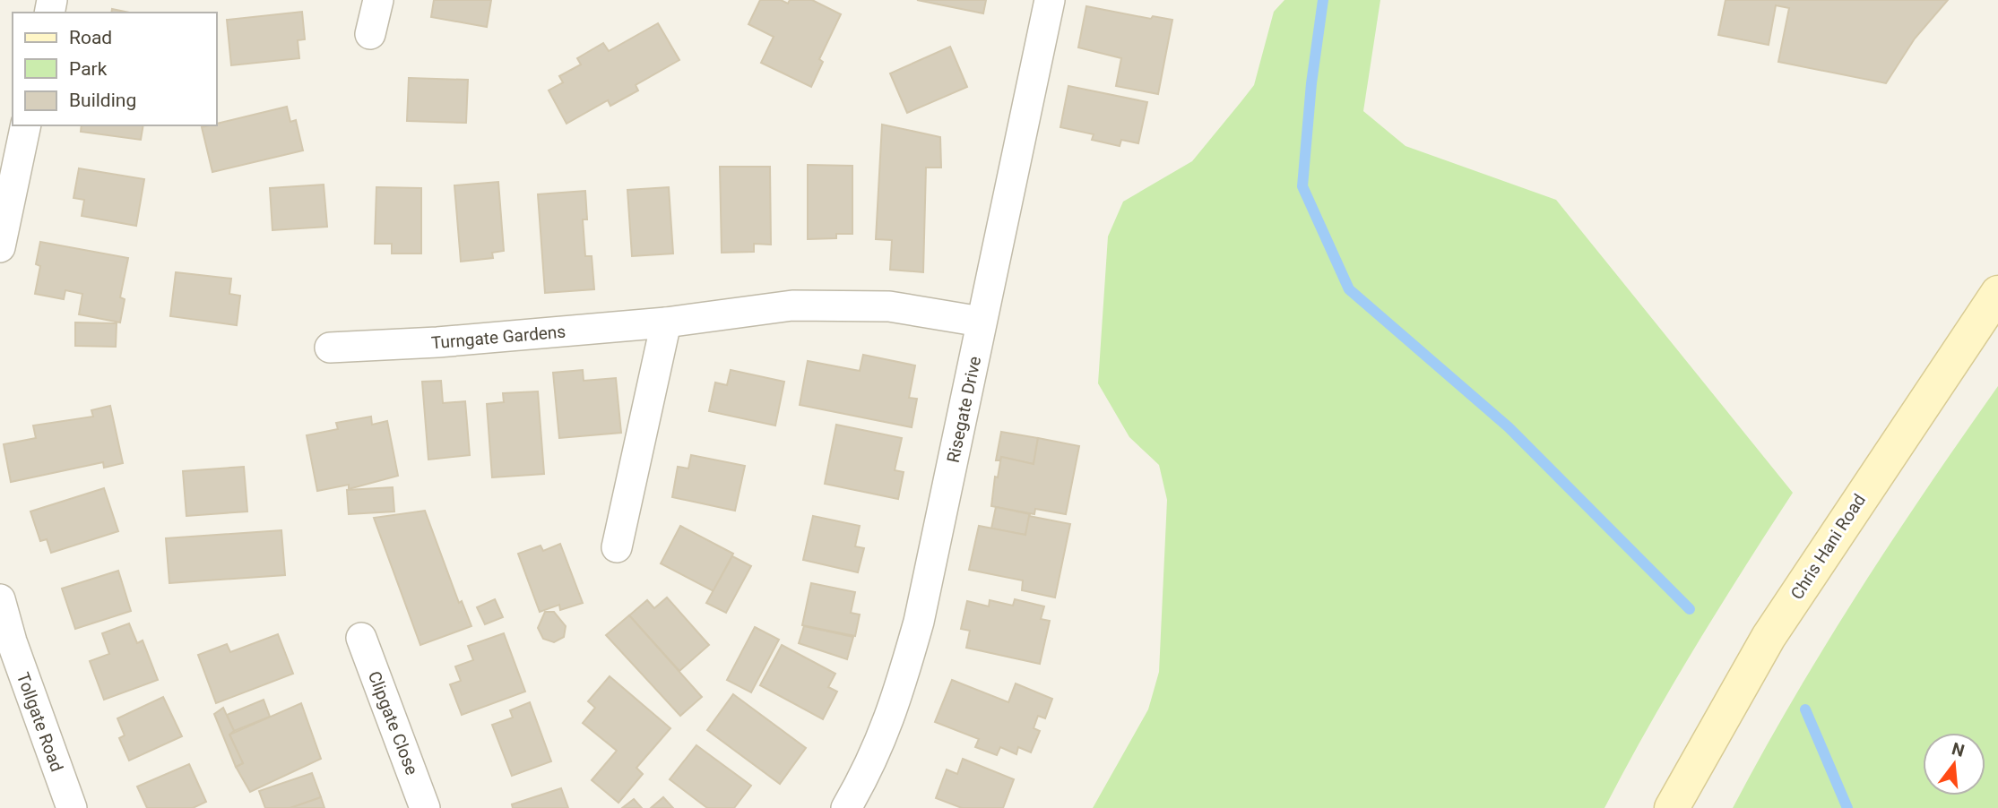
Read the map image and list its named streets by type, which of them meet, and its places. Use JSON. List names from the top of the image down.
{
  "streets": {
    "main road": ["Chris Hani Road"],
    "street": [
      "Turngate Gardens",
      "Risegate Drive",
      "Tollgate Road",
      "Clipgate Close"
    ]
  },
  "crossings": [
    ["Turngate Gardens", "Risegate Drive"]
  ],
  "legend": ["Road", "Park", "Building"],
  "north": "top"
}
